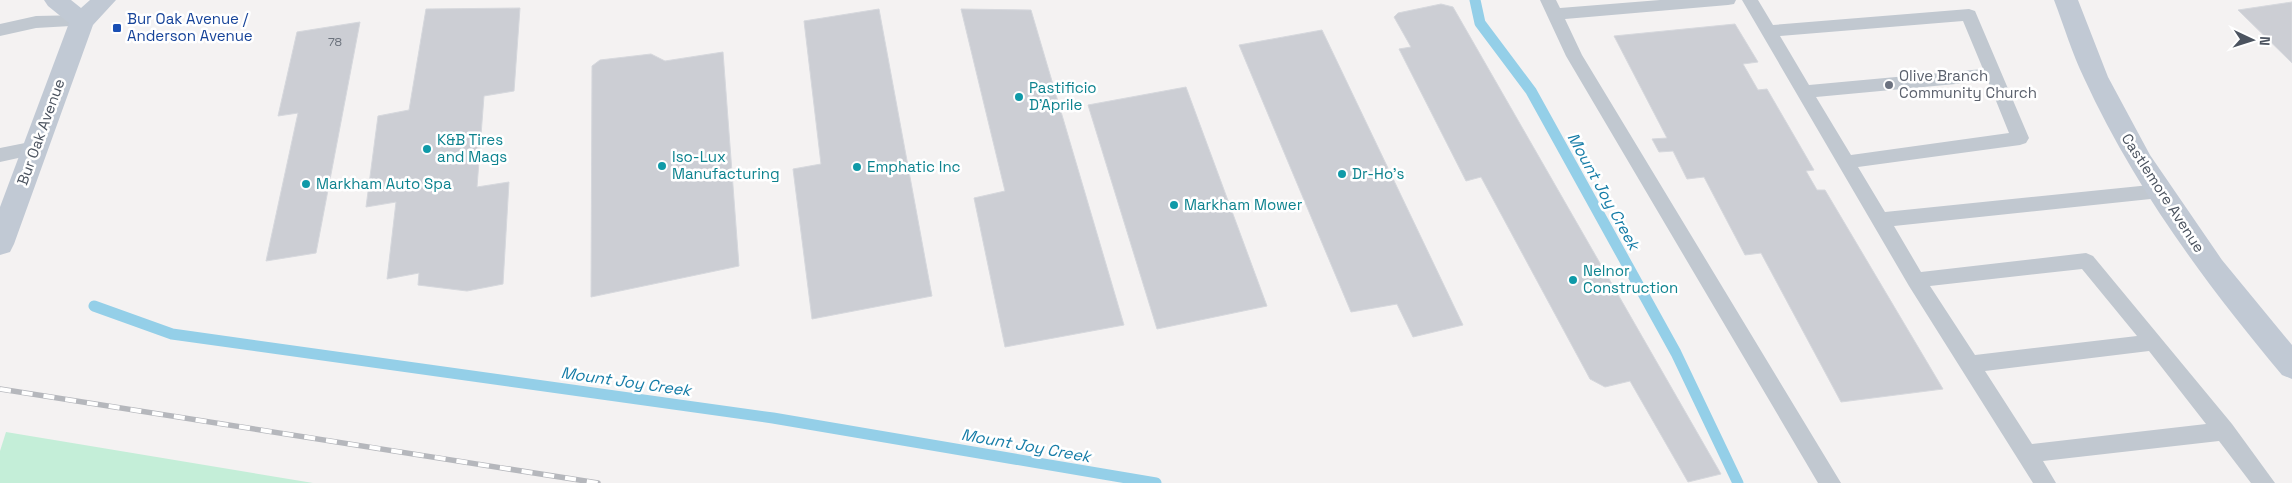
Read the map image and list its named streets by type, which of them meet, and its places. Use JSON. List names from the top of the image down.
{
  "streets": {
    "street": ["Bur Oak Avenue", "Castlemore Avenue"]
  },
  "water": ["Mount Joy Creek"],
  "places": {
    "transit": ["Bur Oak Avenue / Anderson Avenue"],
    "other": [
      "Olive Branch Community Church",
      "Pastificio D'Aprile",
      "K&B Tires and Mags",
      "Iso-Lux Manufacturing",
      "Emphatic Inc",
      "Dr-Ho's",
      "Markham Auto Spa",
      "Markham Mower",
      "Nelnor Construction"
    ]
  },
  "house_numbers": ["78"],
  "north": "right"
}
